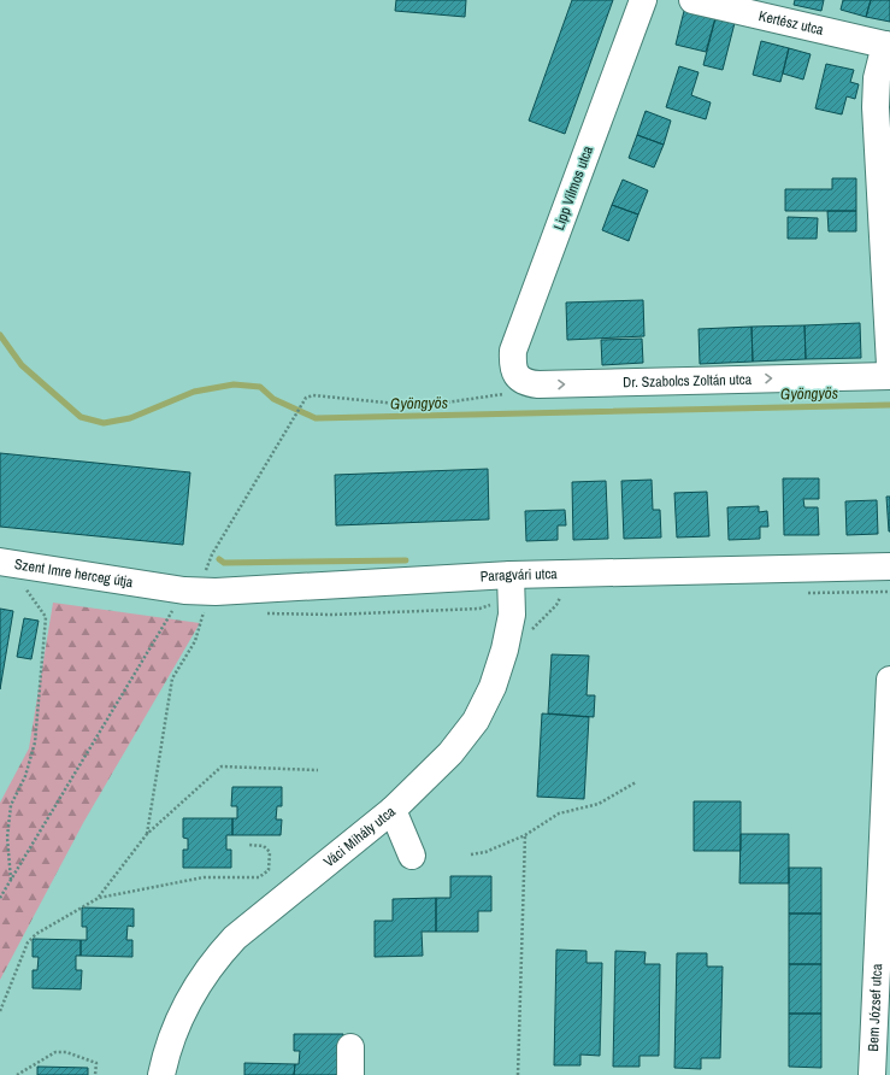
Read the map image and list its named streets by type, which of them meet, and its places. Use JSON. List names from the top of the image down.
{
  "streets": {
    "street": [
      "Kertész utca",
      "Lipp Vilmos utca",
      "Dr. Szabolcs Zoltán utca",
      "Szent Imre herceg útja",
      "Paragvári utca",
      "Váci Mihály utca",
      "Bem József utca"
    ]
  },
  "crossings": [
    ["Lipp Vilmos utca", "Dr. Szabolcs Zoltán utca"],
    ["Szent Imre herceg útja", "Paragvári utca"],
    ["Paragvári utca", "Váci Mihály utca"]
  ],
  "one_way": ["Dr. Szabolcs Zoltán utca"],
  "water": ["Gyöngyös"]
}
